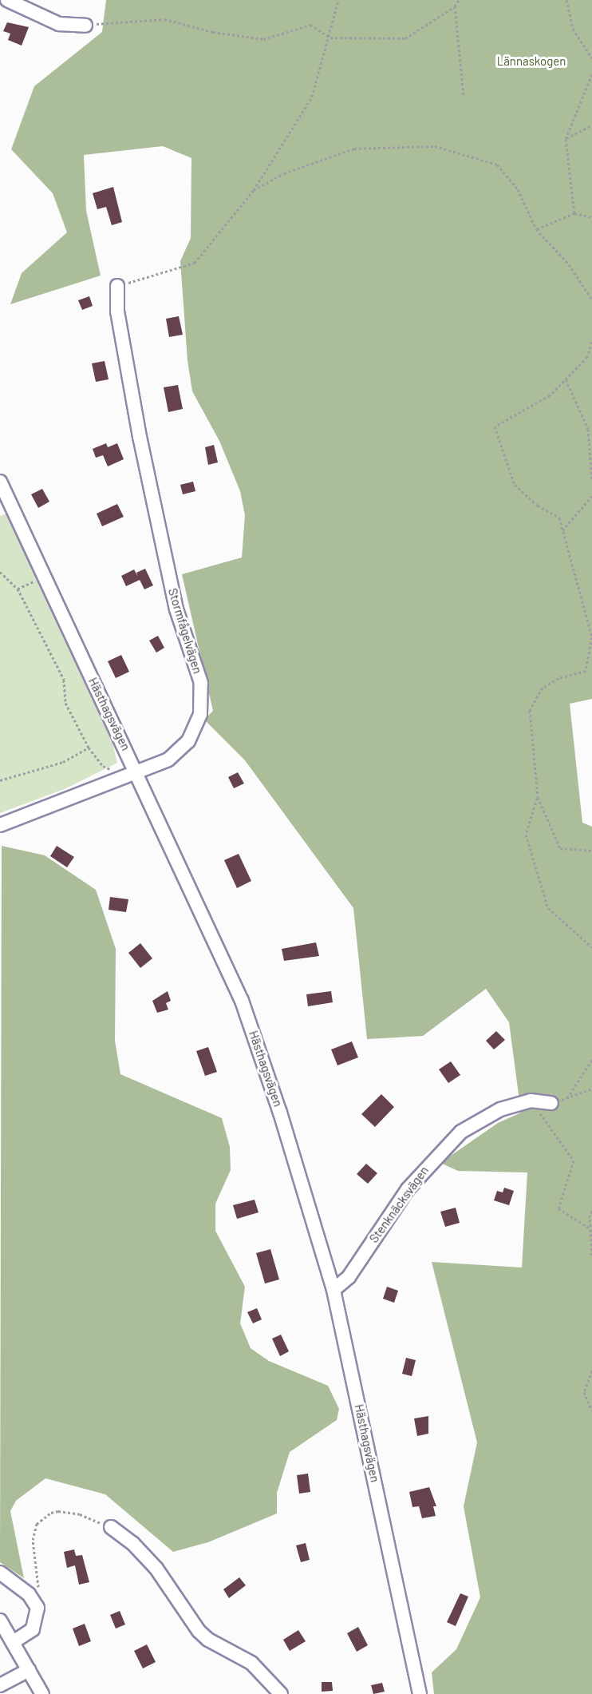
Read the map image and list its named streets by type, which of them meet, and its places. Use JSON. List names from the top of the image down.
{
  "streets": {
    "street": ["Stormfågelvägen", "Hästhagsvägen", "Stenknäcksvägen"]
  },
  "crossings": [
    ["Stormfågelvägen", "Hästhagsvägen"],
    ["Hästhagsvägen", "Stenknäcksvägen"]
  ],
  "parks": ["Lännaskogen"]
}
